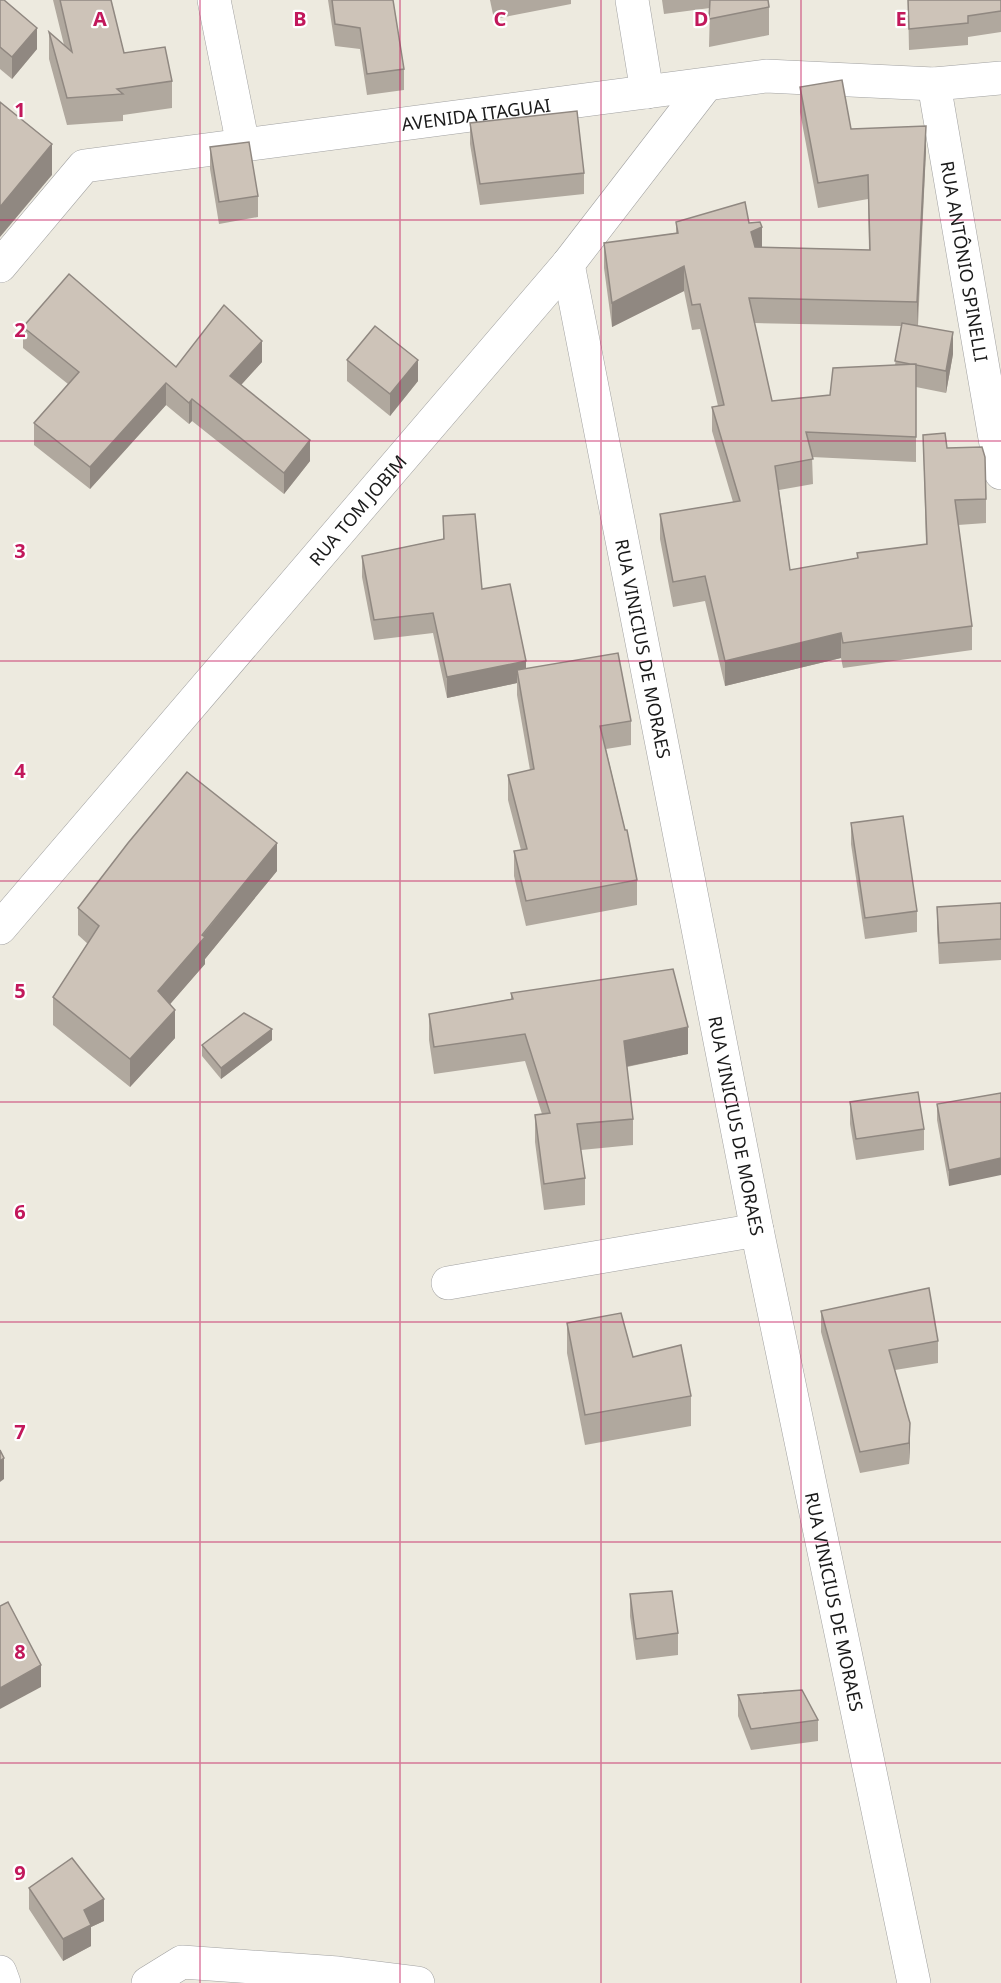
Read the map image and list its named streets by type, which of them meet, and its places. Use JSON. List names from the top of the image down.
{
  "streets": {
    "street": [
      "AVENIDA ITAGUAI",
      "RUA ANTÔNIO SPINELLI",
      "RUA TOM JOBIM",
      "RUA VINICIUS DE MORAES"
    ]
  },
  "crossings": [
    ["AVENIDA ITAGUAI", "RUA ANTÔNIO SPINELLI"],
    ["AVENIDA ITAGUAI", "RUA TOM JOBIM"],
    ["RUA TOM JOBIM", "RUA VINICIUS DE MORAES"]
  ],
  "grid": {
    "columns": [
      "A",
      "B",
      "C",
      "D",
      "E"
    ],
    "rows": [
      "1",
      "2",
      "3",
      "4",
      "5",
      "6",
      "7",
      "8",
      "9"
    ]
  }
}
